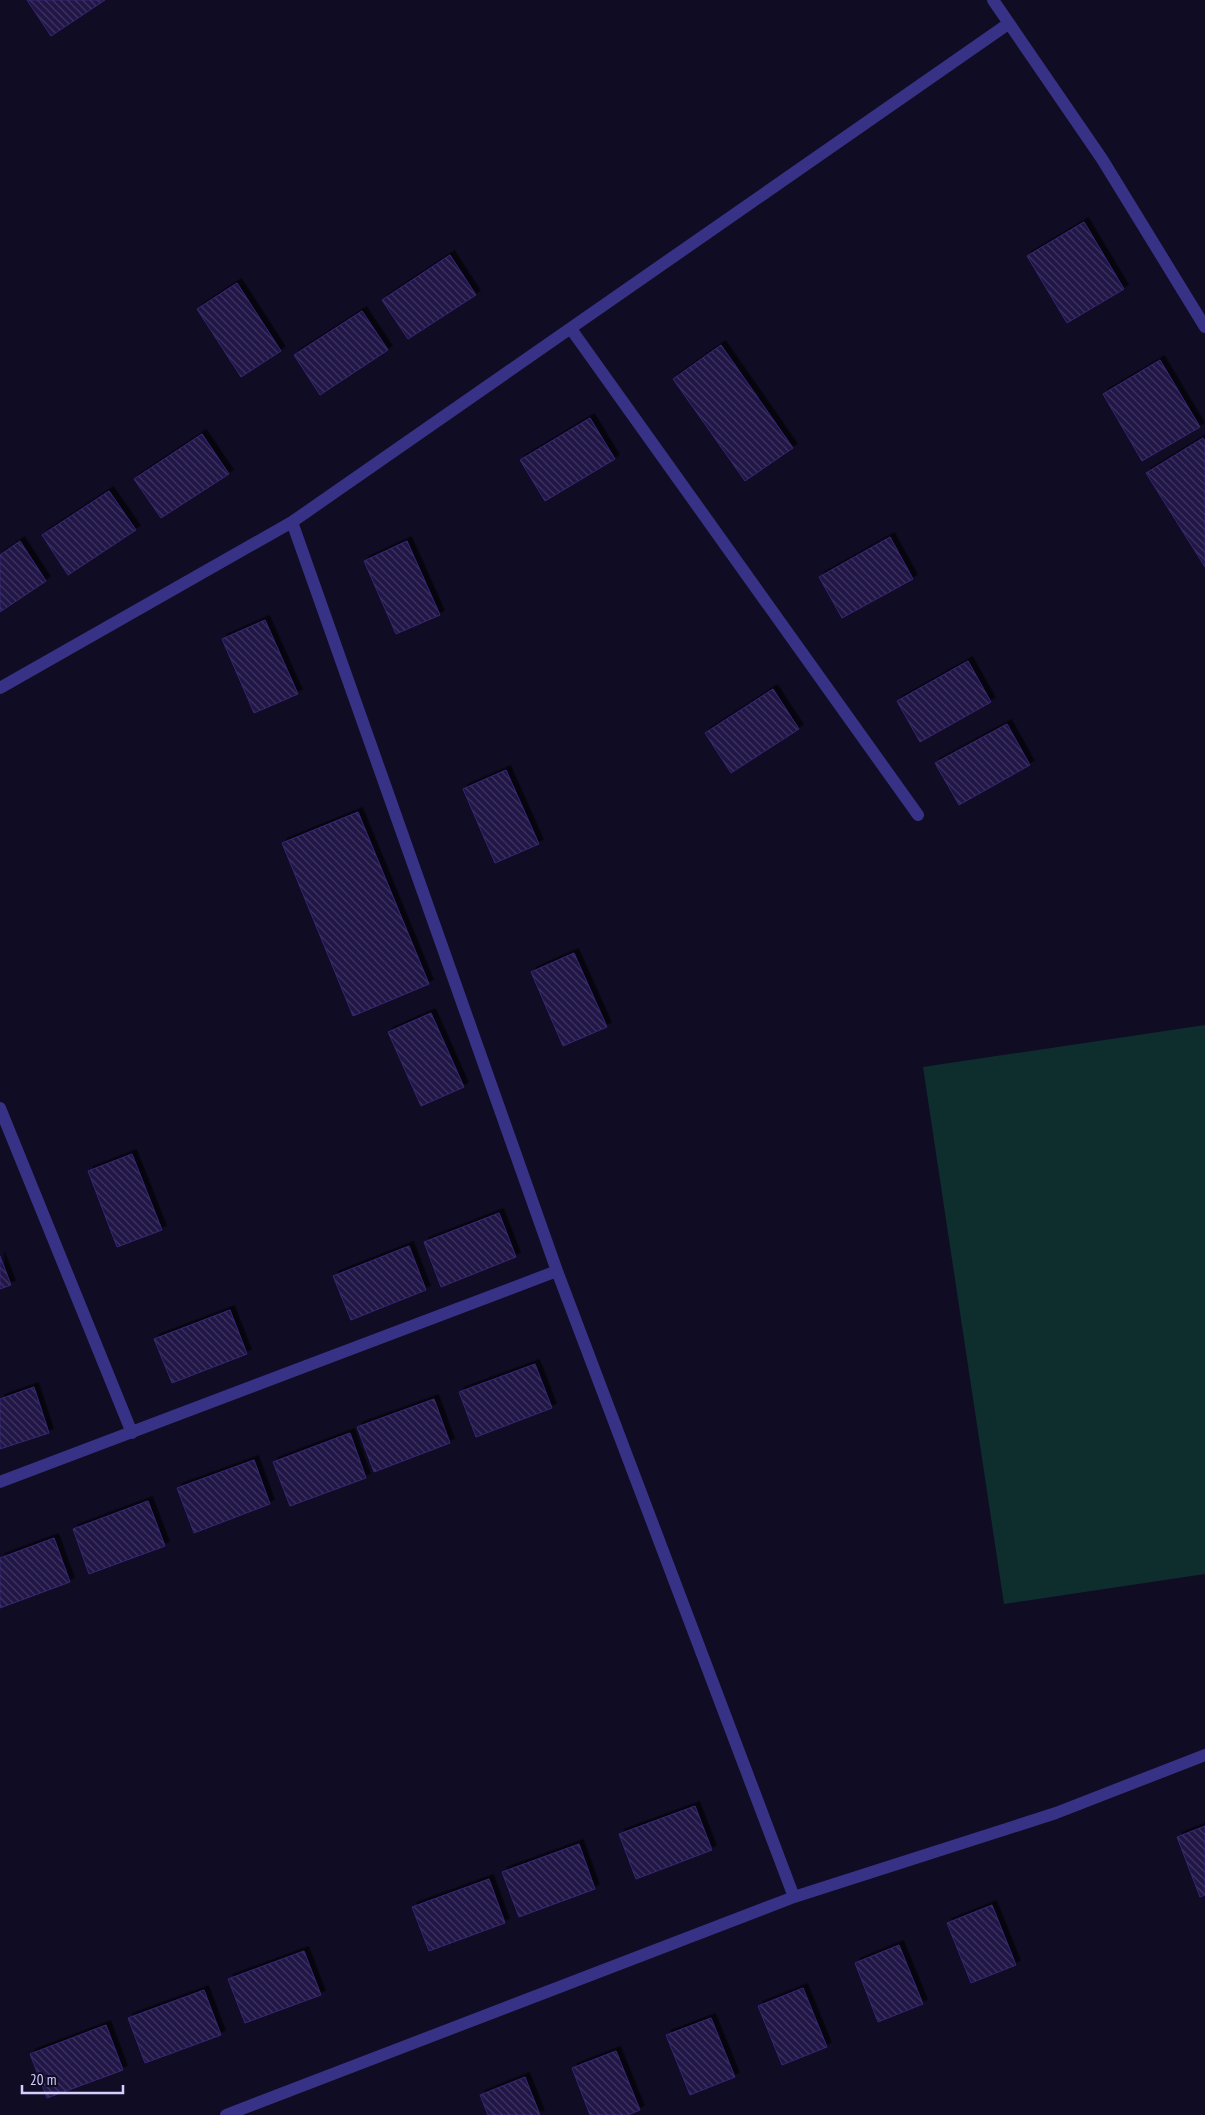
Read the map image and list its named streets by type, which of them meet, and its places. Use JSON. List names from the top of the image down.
{
  "scale_bar": "20 m"
}
